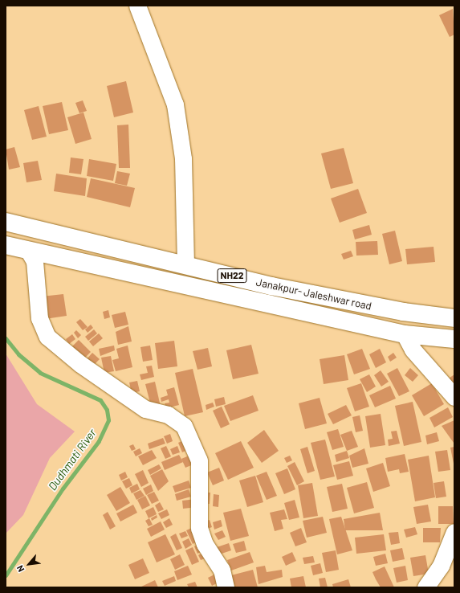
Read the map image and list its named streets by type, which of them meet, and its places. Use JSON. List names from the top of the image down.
{
  "streets": {
    "highway": ["NH22", "Janakpur- Jaleshwar road"]
  },
  "water": ["Dudhmati River"],
  "north": "bottom left"
}
